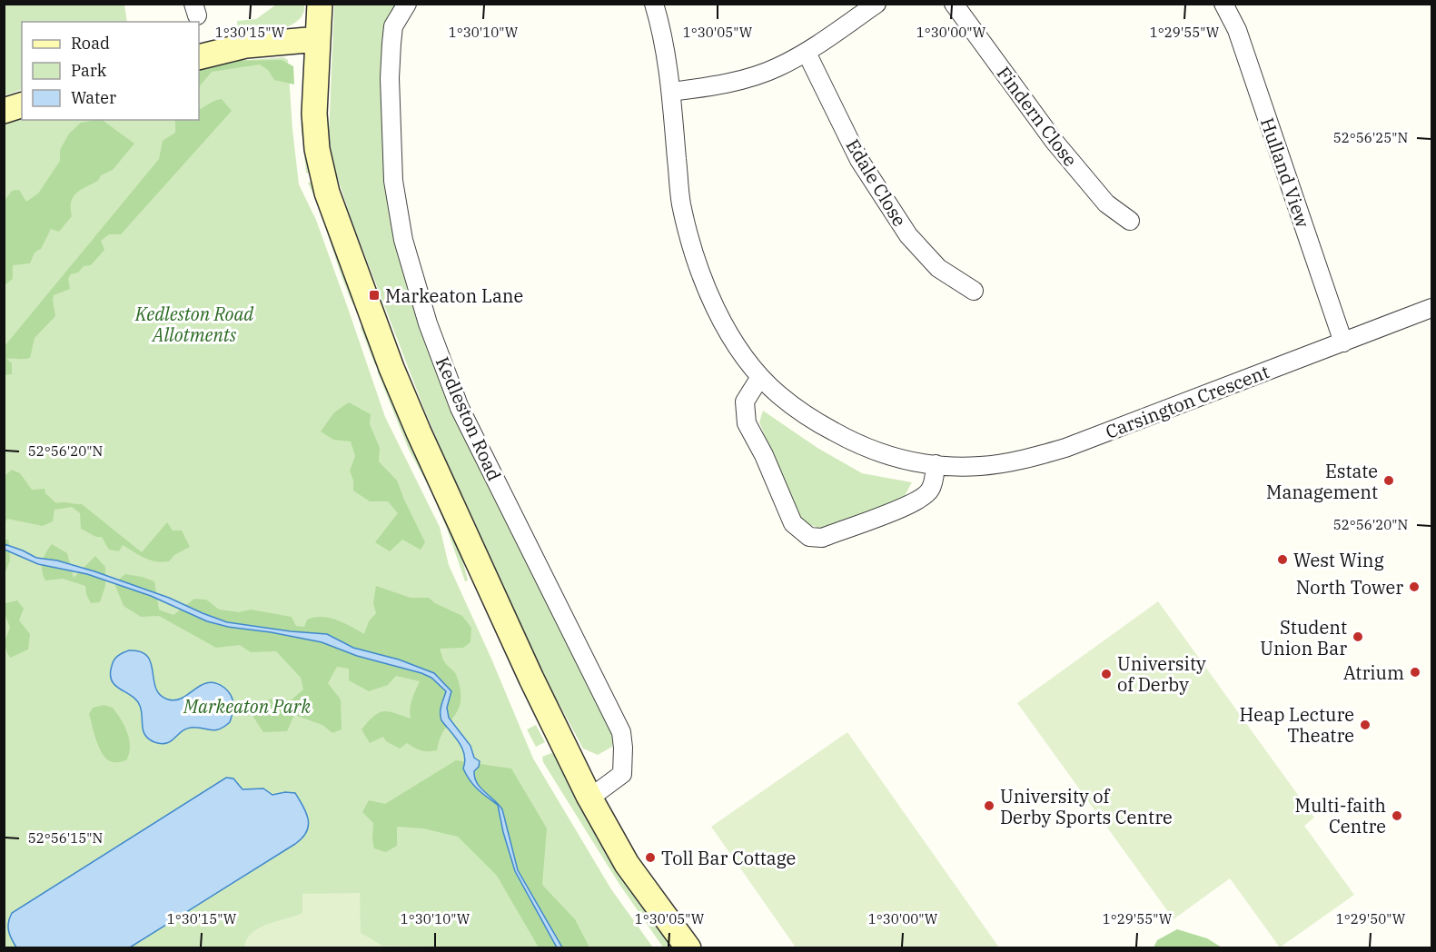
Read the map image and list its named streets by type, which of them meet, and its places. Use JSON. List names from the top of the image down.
{
  "streets": {
    "street": [
      "Findern Close",
      "Hulland View",
      "Edale Close",
      "Carsington Crescent",
      "Kedleston Road"
    ]
  },
  "crossings": [
    ["Hulland View", "Carsington Crescent"]
  ],
  "parks": ["Kedleston Road Allotments", "Markeaton Park"],
  "places": {
    "transit": ["Markeaton Lane"],
    "other": [
      "Estate Management",
      "West Wing",
      "North Tower",
      "Student Union Bar",
      "Atrium",
      "University of Derby",
      "Heap Lecture Theatre",
      "University of Derby Sports Centre",
      "Multi-faith Centre",
      "Toll Bar Cottage"
    ]
  },
  "legend": ["Road", "Park", "Water"],
  "coordinates": [
    "1°30'15\"W",
    "1°30'10\"W",
    "1°30'05\"W",
    "1°30'00\"W",
    "1°29'55\"W",
    "52°56'25\"N",
    "52°56'20\"N",
    "52°56'15\"N",
    "1°29'50\"W"
  ]
}
